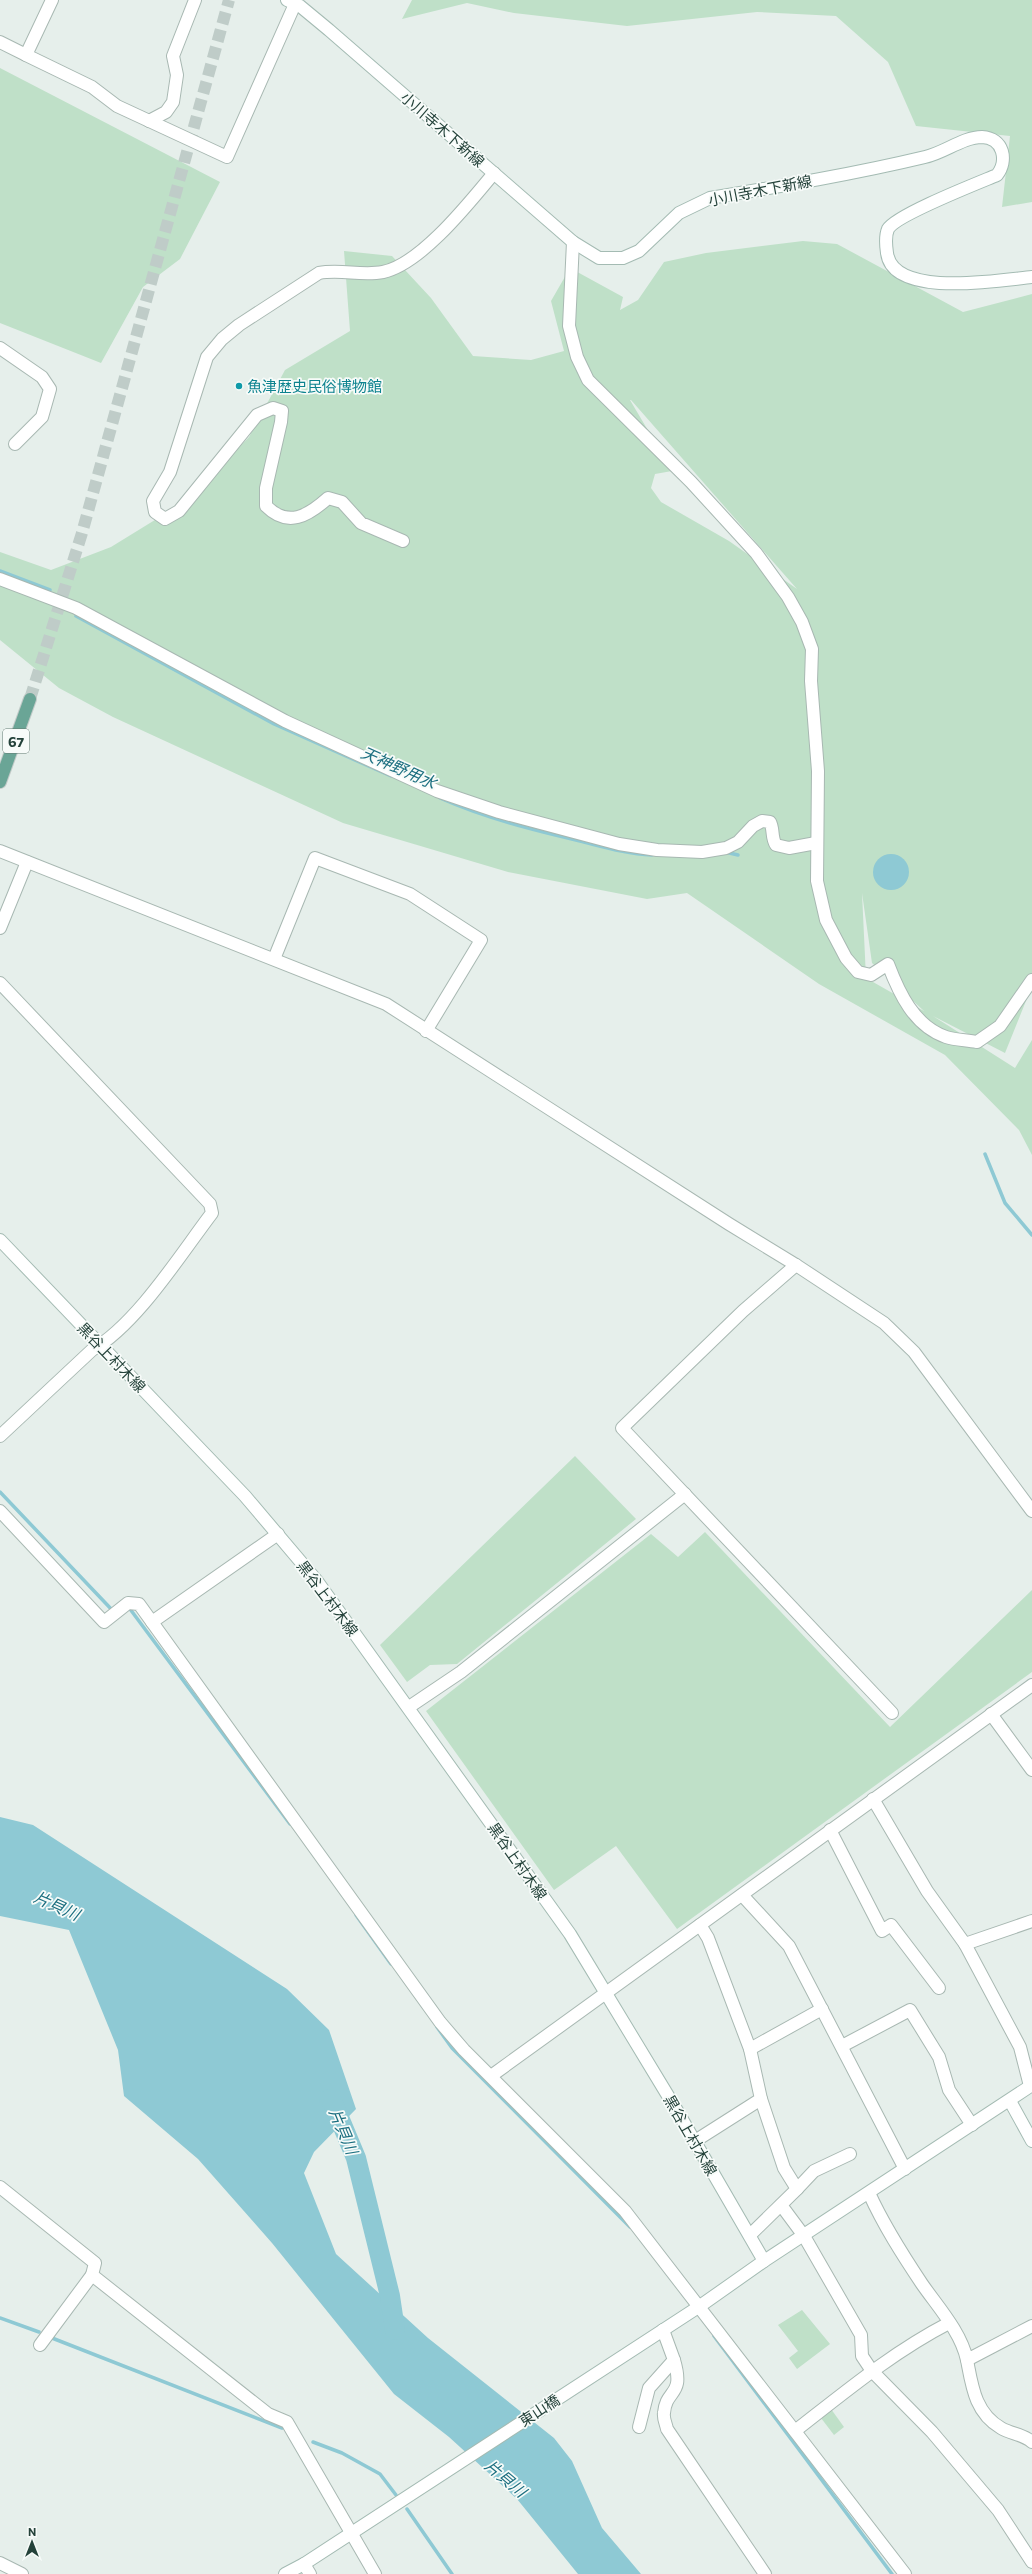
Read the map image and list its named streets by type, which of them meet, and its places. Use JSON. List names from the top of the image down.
{
  "streets": {
    "main road": ["67"],
    "street": ["小川寺木下新線", "黒谷上村木線", "東山橋"]
  },
  "crossings": [
    ["黒谷上村木線", "東山橋"]
  ],
  "water": ["天神野用水", "片貝川"],
  "places": ["魚津歴史民俗博物館"],
  "north": "top"
}
